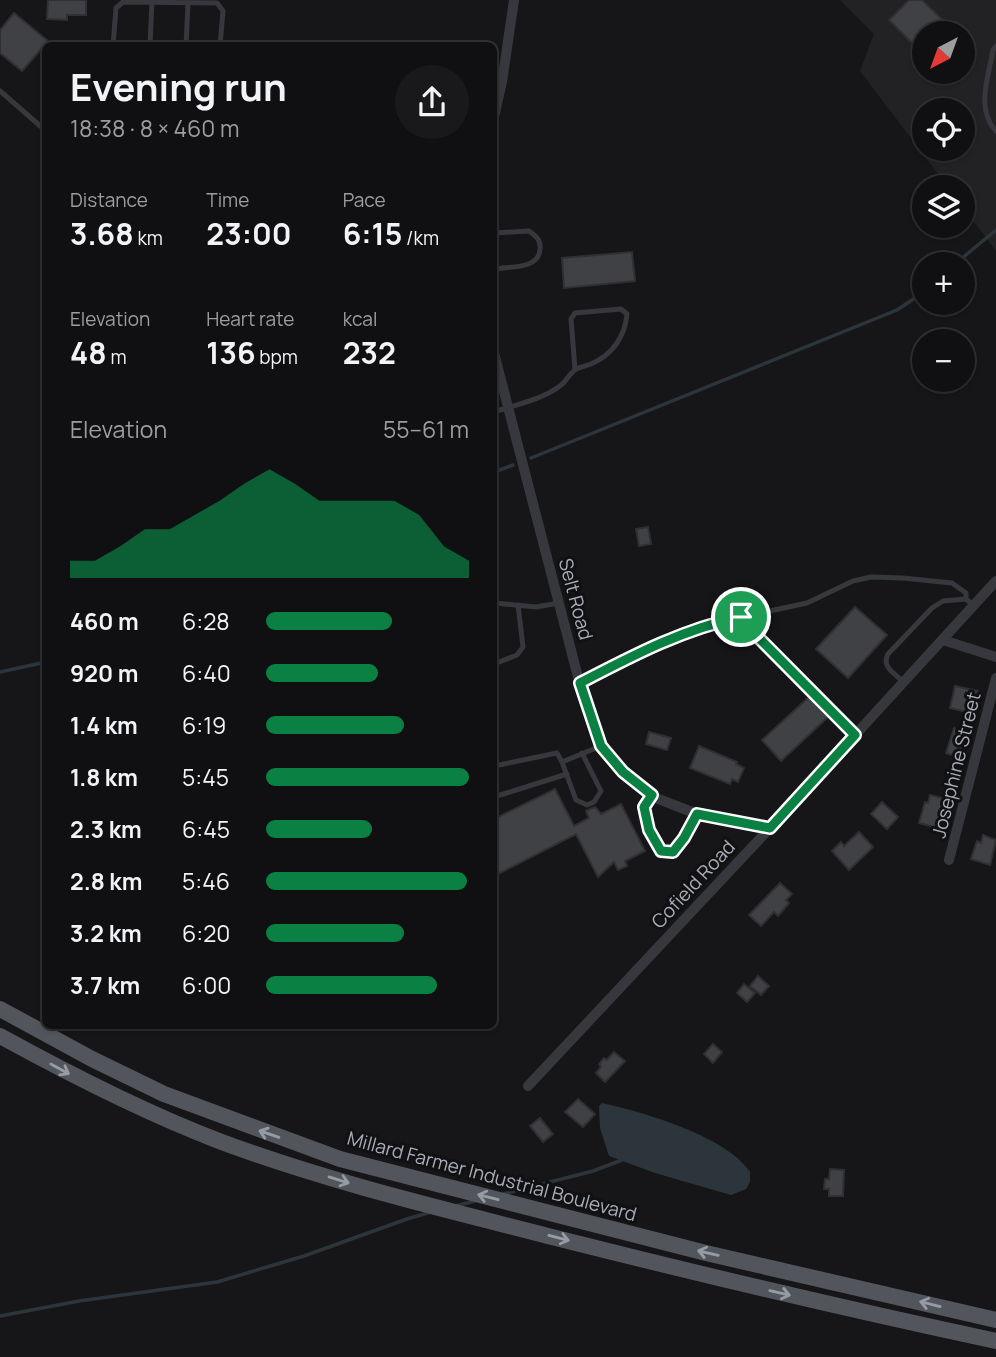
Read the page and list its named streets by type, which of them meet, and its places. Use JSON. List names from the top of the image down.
{
  "streets": {
    "main road": ["Millard Farmer Industrial Boulevard"],
    "street": ["Selt Road", "Josephine Street", "Cofield Road"]
  },
  "crossings": [
    ["Selt Road", "Cofield Road"]
  ],
  "north": "bottom left",
  "page": {
    "map_buttons": ["+", "−"],
    "heading": ["Evening run", "18:38 · 8 × 460 m"],
    "stats": [
      ["Distance", "3.68 km"],
      ["Time", "23:00"],
      ["Pace", "6:15 /km"],
      ["Elevation", "48 m"],
      ["Heart rate", "136 bpm"],
      ["kcal", "232"]
    ],
    "chart": ["Elevation", "55–61 m"],
    "list": [
      {
        "name": "460 m",
        "note": "6:28"
      },
      {
        "name": "920 m",
        "note": "6:40"
      },
      {
        "name": "1.4 km",
        "note": "6:19"
      },
      {
        "name": "1.8 km",
        "note": "5:45"
      },
      {
        "name": "2.3 km",
        "note": "6:45"
      },
      {
        "name": "2.8 km",
        "note": "5:46"
      },
      {
        "name": "3.2 km",
        "note": "6:20"
      },
      {
        "name": "3.7 km",
        "note": "6:00"
      }
    ]
  }
}
